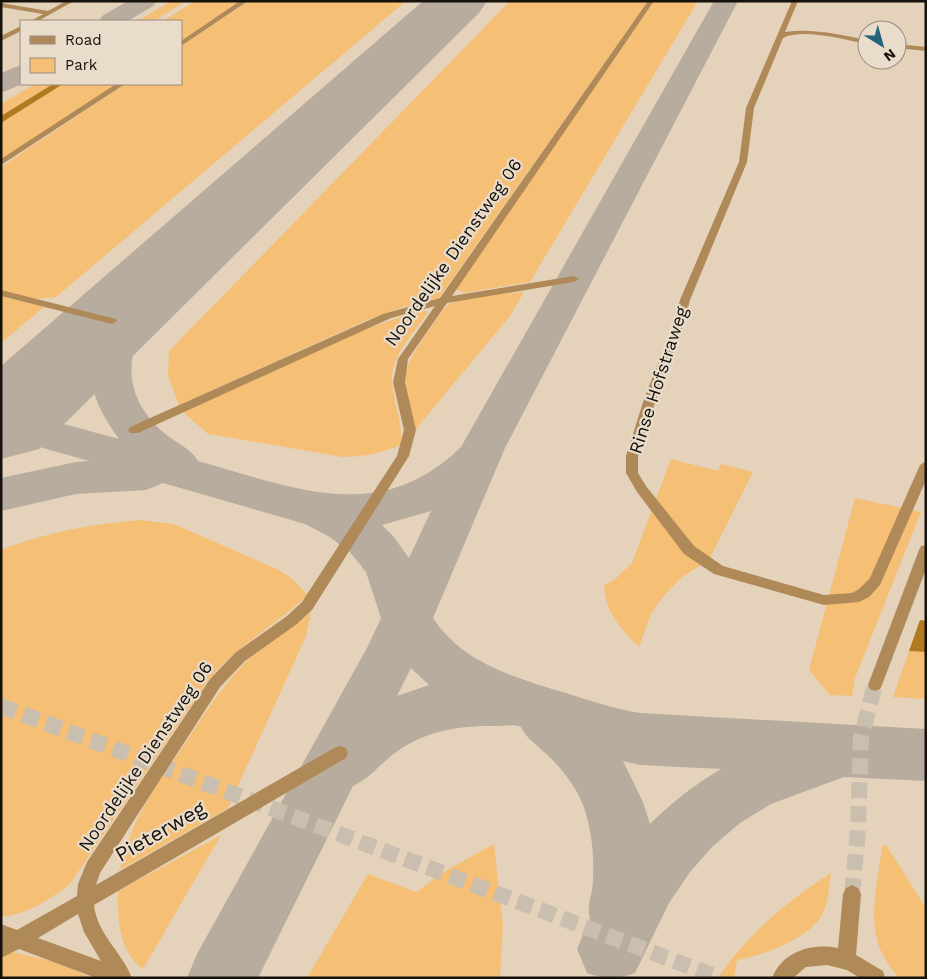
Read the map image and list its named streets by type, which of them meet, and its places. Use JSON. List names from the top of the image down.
{
  "streets": {
    "lane": ["Noordelijke Dienstweg 06", "Rinse Hofstraweg", "Pieterweg"]
  },
  "crossings": [
    ["Noordelijke Dienstweg 06", "Pieterweg"]
  ],
  "legend": ["Road", "Park"],
  "north": "bottom right"
}
